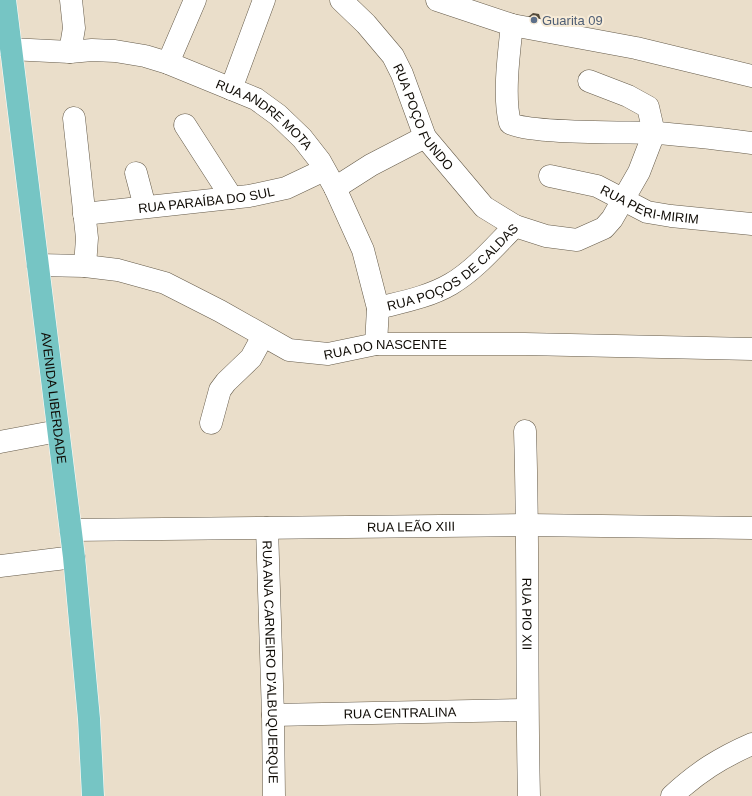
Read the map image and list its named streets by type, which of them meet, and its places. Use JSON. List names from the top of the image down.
{
  "streets": {
    "main road": ["AVENIDA LIBERDADE"],
    "street": [
      "RUA POÇO FUNDO",
      "RUA ANDRE MOTA",
      "RUA PARAÍBA DO SUL",
      "RUA PERI-MIRIM",
      "RUA POÇOS DE CALDAS",
      "RUA DO NASCENTE",
      "RUA LEÃO XIII",
      "RUA PIO XII",
      "RUA ANA CARNEIRO D'ALBUQUERQUE",
      "RUA CENTRALINA"
    ]
  },
  "crossings": [
    ["RUA POÇO FUNDO", "RUA POÇOS DE CALDAS"],
    ["RUA ANDRE MOTA", "RUA PARAÍBA DO SUL"],
    ["RUA ANDRE MOTA", "RUA POÇOS DE CALDAS"],
    ["RUA ANDRE MOTA", "RUA DO NASCENTE"],
    ["RUA ANDRE MOTA", "AVENIDA LIBERDADE"],
    ["RUA PERI-MIRIM", "RUA POÇOS DE CALDAS"],
    ["RUA DO NASCENTE", "AVENIDA LIBERDADE"],
    ["AVENIDA LIBERDADE", "RUA LEÃO XIII"],
    ["RUA LEÃO XIII", "RUA PIO XII"],
    ["RUA LEÃO XIII", "RUA ANA CARNEIRO D'ALBUQUERQUE"],
    ["RUA PIO XII", "RUA CENTRALINA"],
    ["RUA ANA CARNEIRO D'ALBUQUERQUE", "RUA CENTRALINA"]
  ],
  "places": ["Guarita 09"]
}
